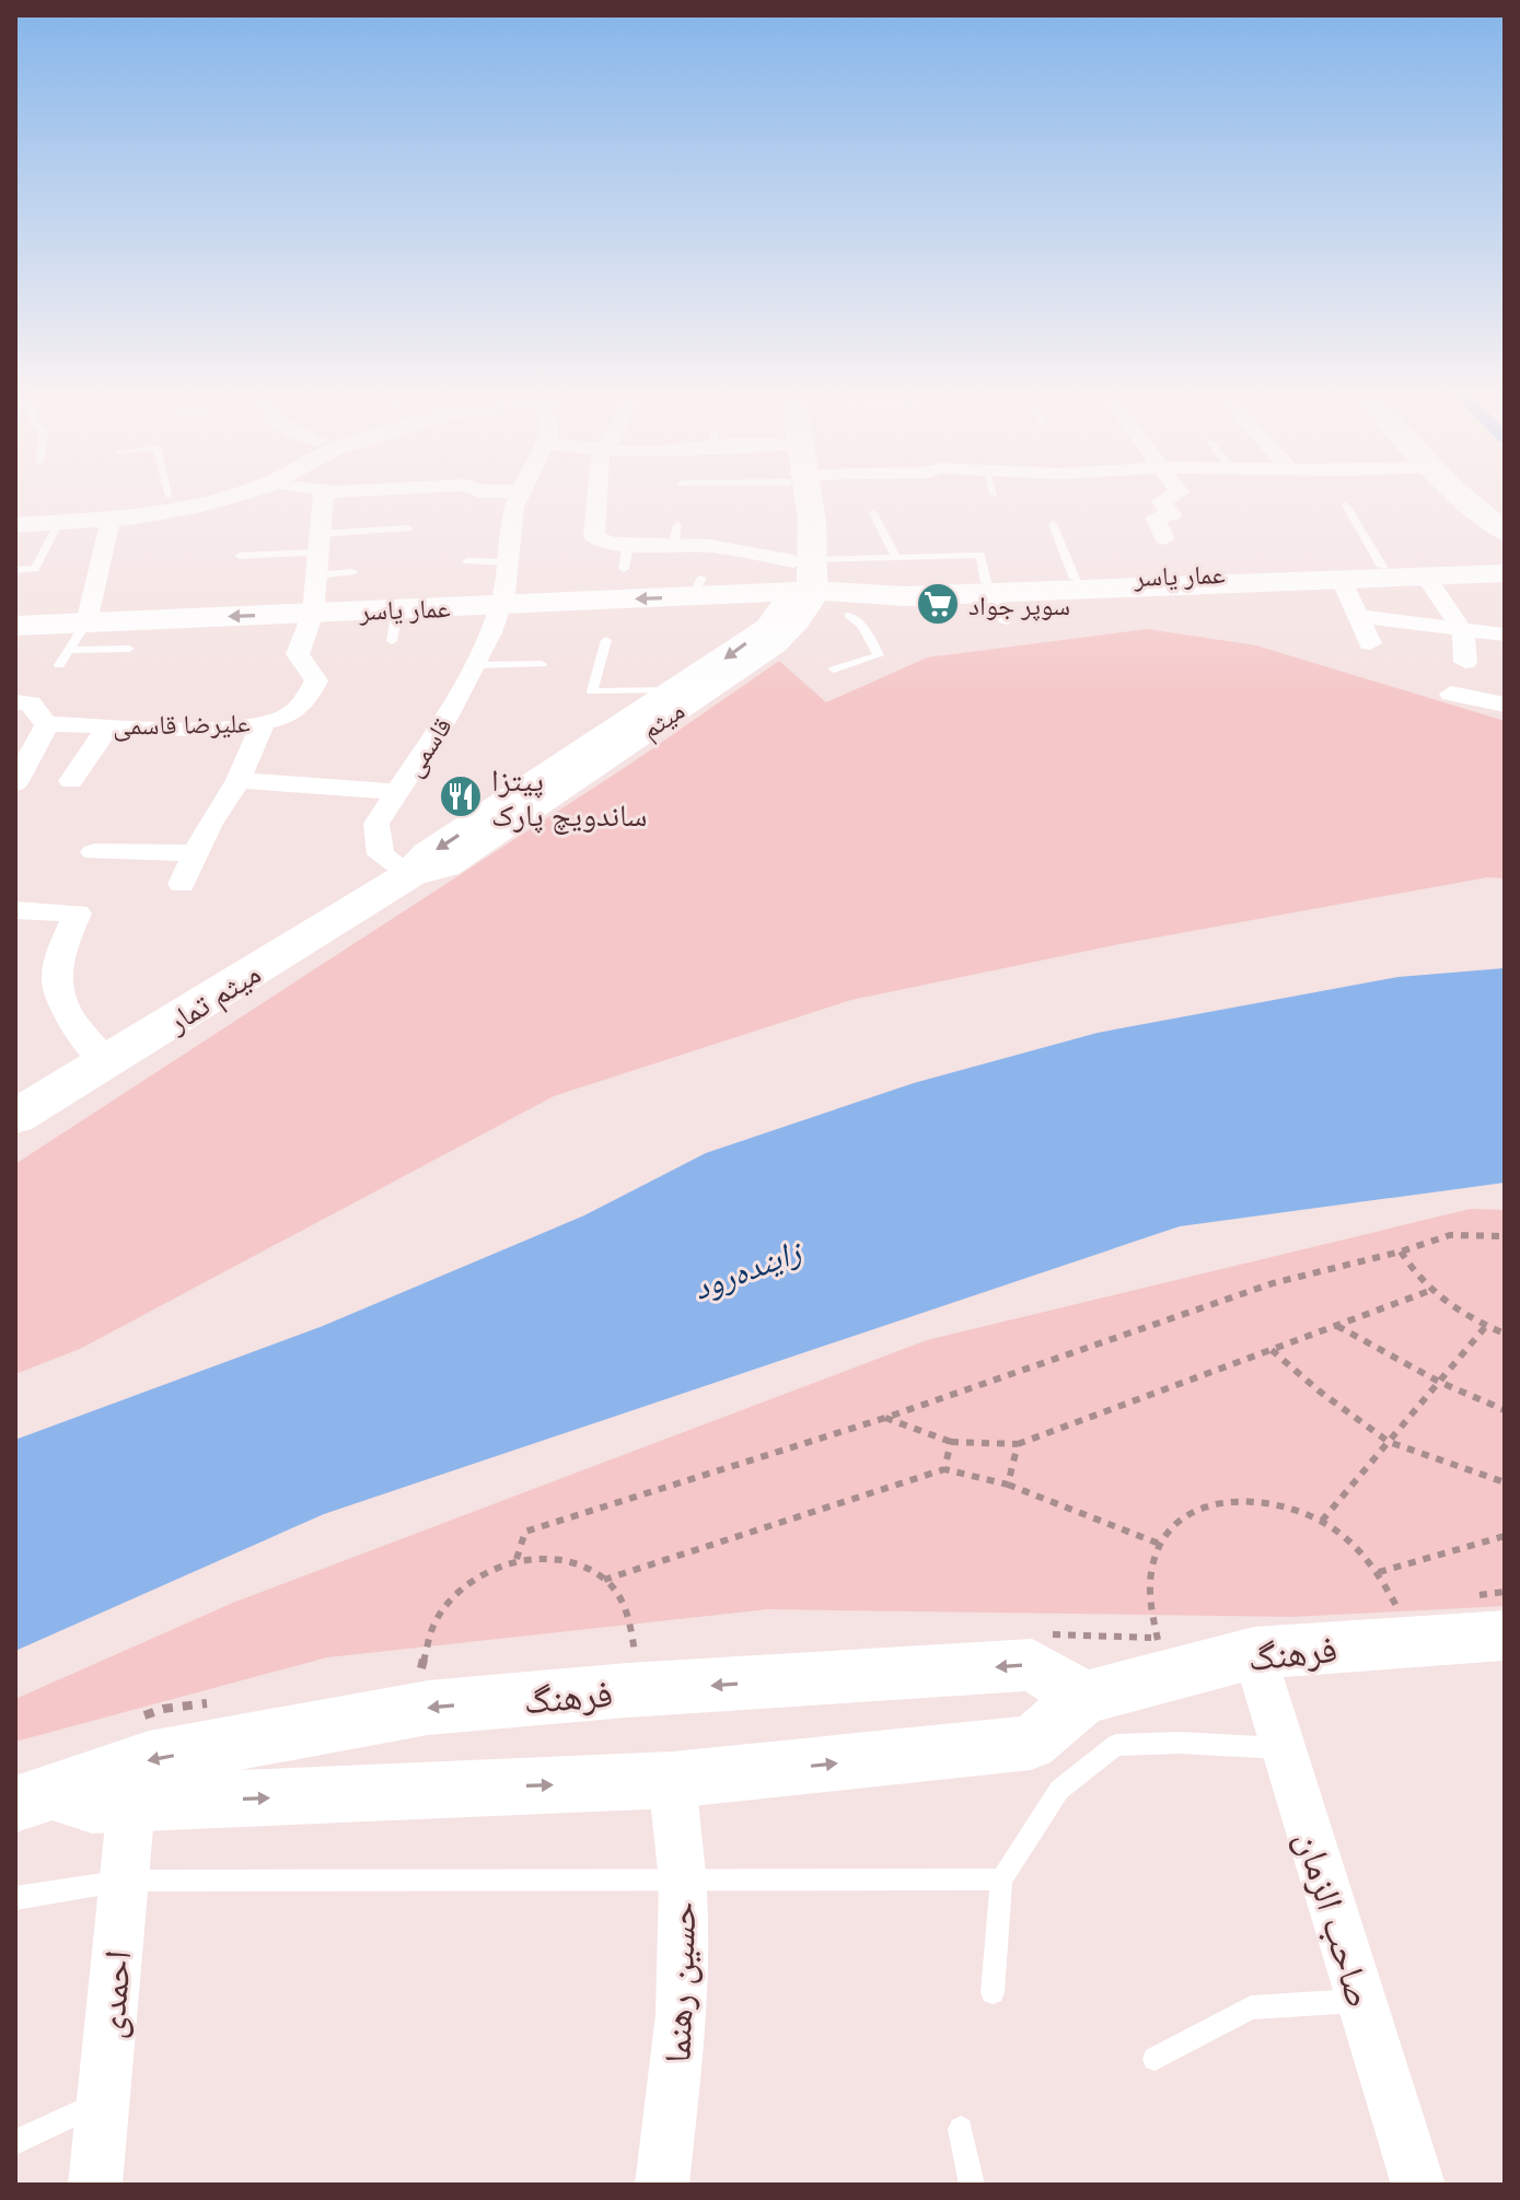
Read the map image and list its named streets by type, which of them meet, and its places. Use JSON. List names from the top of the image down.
{
  "streets": {
    "main road": ["عمار یاسر", "میثم", "میثم تمار"],
    "street": [
      "علیرضا قاسمی",
      "قاسمی",
      "فرهنگ",
      "صاحب الزمان",
      "حسین رهنما",
      "احمدی"
    ]
  },
  "crossings": [
    ["عمار یاسر", "میثم"],
    ["عمار یاسر", "علیرضا قاسمی"],
    ["عمار یاسر", "قاسمی"],
    ["میثم", "قاسمی"],
    ["میثم", "میثم تمار"],
    ["قاسمی", "میثم تمار"],
    ["فرهنگ", "صاحب الزمان"],
    ["فرهنگ", "حسین رهنما"],
    ["فرهنگ", "احمدی"]
  ],
  "water": ["زاینده‌رود"],
  "places": {
    "supermarket": ["سوپر جواد"],
    "restaurant": ["پیتزا ساندویچ پارک"]
  }
}
